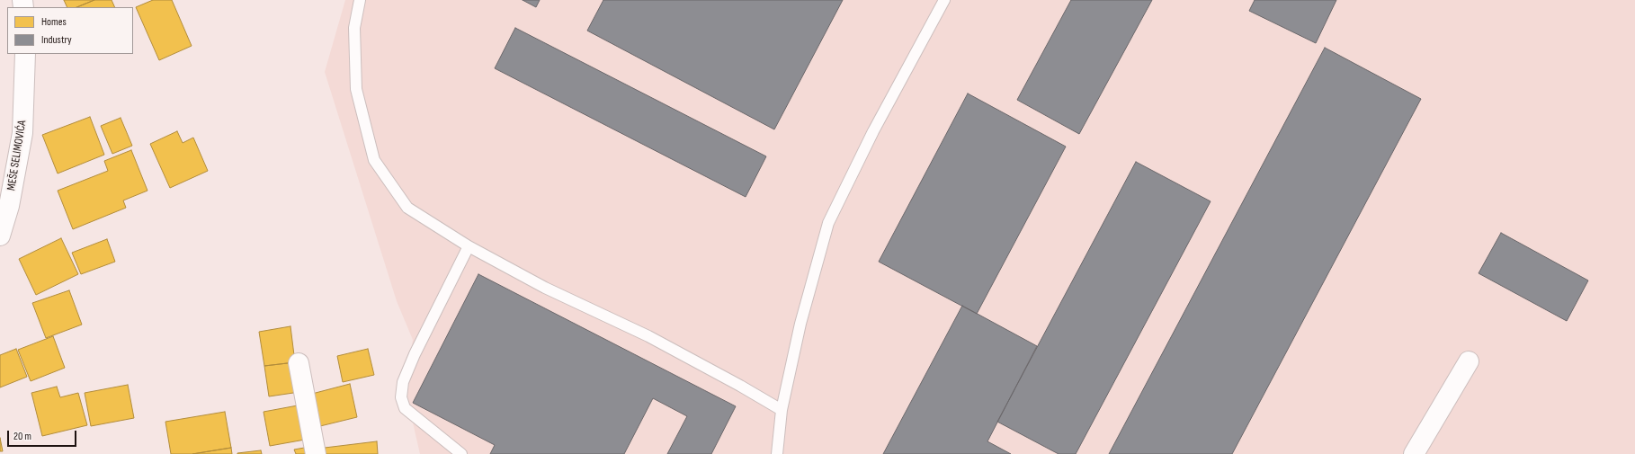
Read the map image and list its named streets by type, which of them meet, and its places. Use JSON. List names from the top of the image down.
{
  "streets": {
    "street": ["MEŠE SELIMOVIĆA"]
  },
  "legend": ["Homes", "Industry"],
  "scale_bar": "20 m"
}
